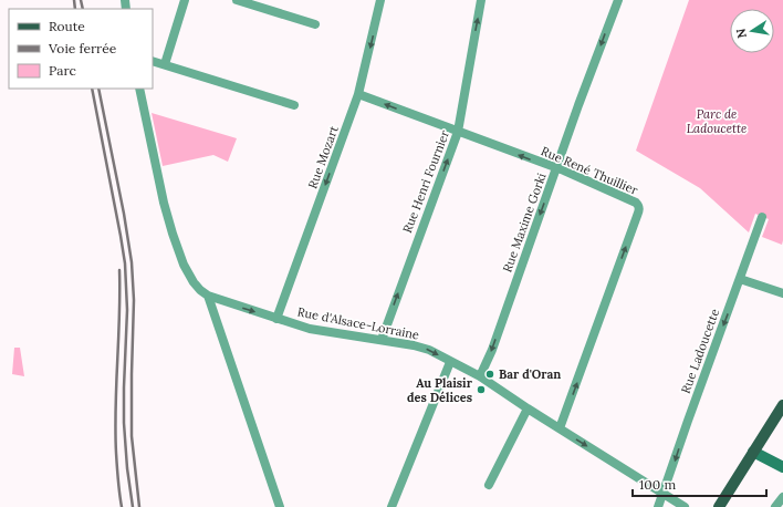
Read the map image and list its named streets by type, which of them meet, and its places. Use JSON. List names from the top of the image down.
{
  "streets": {
    "street": [
      "Rue Mozart",
      "Rue René Thuillier",
      "Rue Henri Fournier",
      "Rue Maxime Gorki",
      "Rue d'Alsace-Lorraine",
      "Rue Ladoucette"
    ]
  },
  "crossings": [
    ["Rue Mozart", "Rue René Thuillier"],
    ["Rue Mozart", "Rue d'Alsace-Lorraine"],
    ["Rue René Thuillier", "Rue Henri Fournier"],
    ["Rue René Thuillier", "Rue Maxime Gorki"],
    ["Rue René Thuillier", "Rue d'Alsace-Lorraine"],
    ["Rue Henri Fournier", "Rue d'Alsace-Lorraine"],
    ["Rue Maxime Gorki", "Rue d'Alsace-Lorraine"],
    ["Rue d'Alsace-Lorraine", "Rue Ladoucette"]
  ],
  "one_way": [
    "Rue Mozart",
    "Rue Henri Fournier",
    "Rue Maxime Gorki",
    "Rue d'Alsace-Lorraine",
    "Rue Ladoucette"
  ],
  "parks": ["Parc de Ladoucette"],
  "places": ["Bar d'Oran", "Au Plaisir des Délices"],
  "legend": ["Route", "Voie ferrée", "Parc"],
  "scale_bar": "100 m",
  "north": "left"
}
